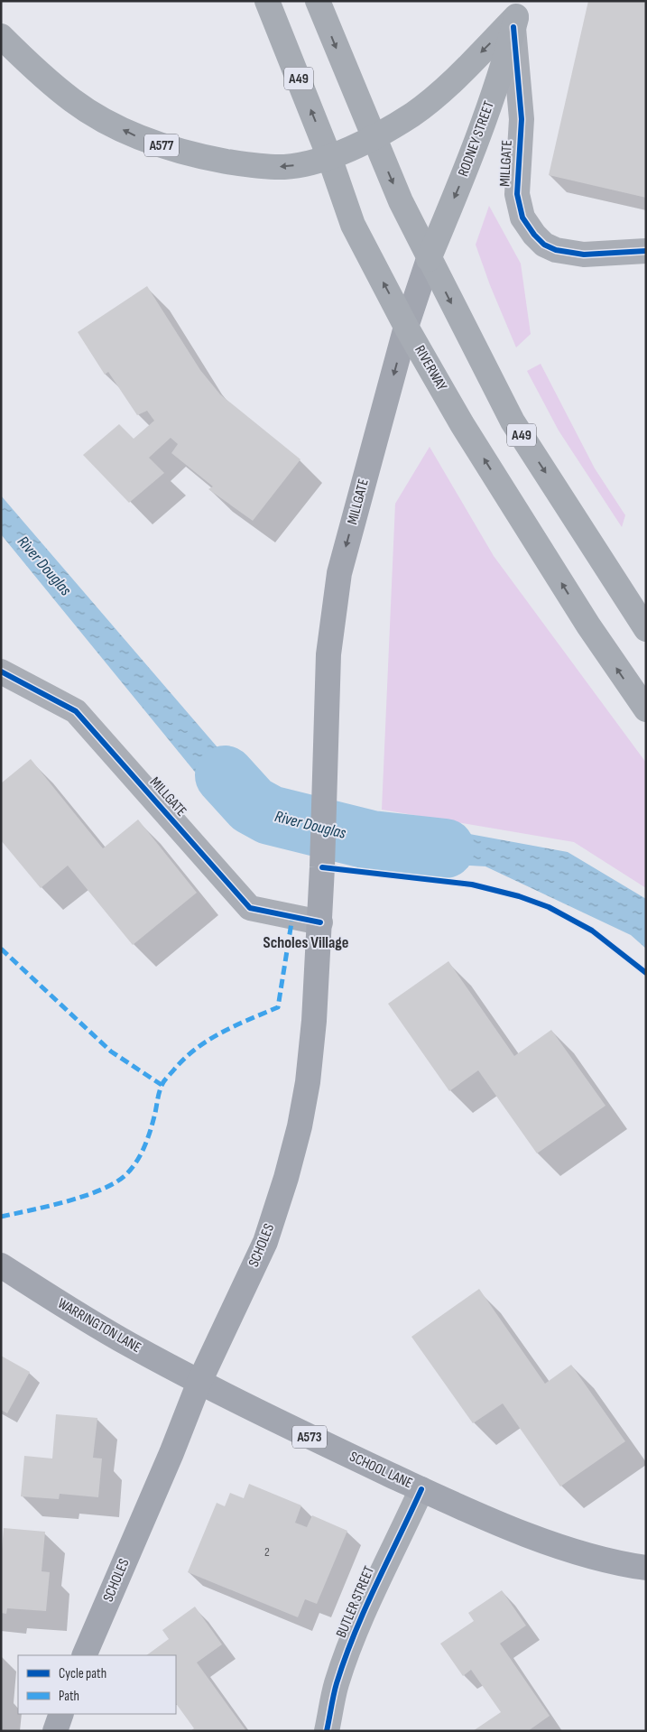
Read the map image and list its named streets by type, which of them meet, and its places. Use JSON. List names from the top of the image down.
{
  "streets": {
    "highway": [
      "A49",
      "RODNEY STREET",
      "A577",
      "RIVERWAY"
    ],
    "main road": [
      "MILLGATE",
      "SCHOLES",
      "WARRINGTON LANE",
      "A573",
      "SCHOOL LANE"
    ],
    "street": ["BUTLER STREET"]
  },
  "crossings": [
    ["A49", "RODNEY STREET"],
    ["A49", "A577"],
    ["A49", "MILLGATE"],
    ["RODNEY STREET", "A577"],
    ["RODNEY STREET", "MILLGATE"],
    ["A577", "MILLGATE"],
    ["A577", "RIVERWAY"],
    ["MILLGATE", "RIVERWAY"],
    ["MILLGATE", "SCHOLES"],
    ["SCHOLES", "WARRINGTON LANE"],
    ["SCHOLES", "SCHOOL LANE"],
    ["WARRINGTON LANE", "SCHOOL LANE"],
    ["SCHOOL LANE", "BUTLER STREET"]
  ],
  "one_way": ["RODNEY STREET", "MILLGATE"],
  "districts": ["Scholes Village"],
  "water": ["River Douglas"],
  "house_numbers": ["2"],
  "legend": ["Cycle path", "Path"]
}
